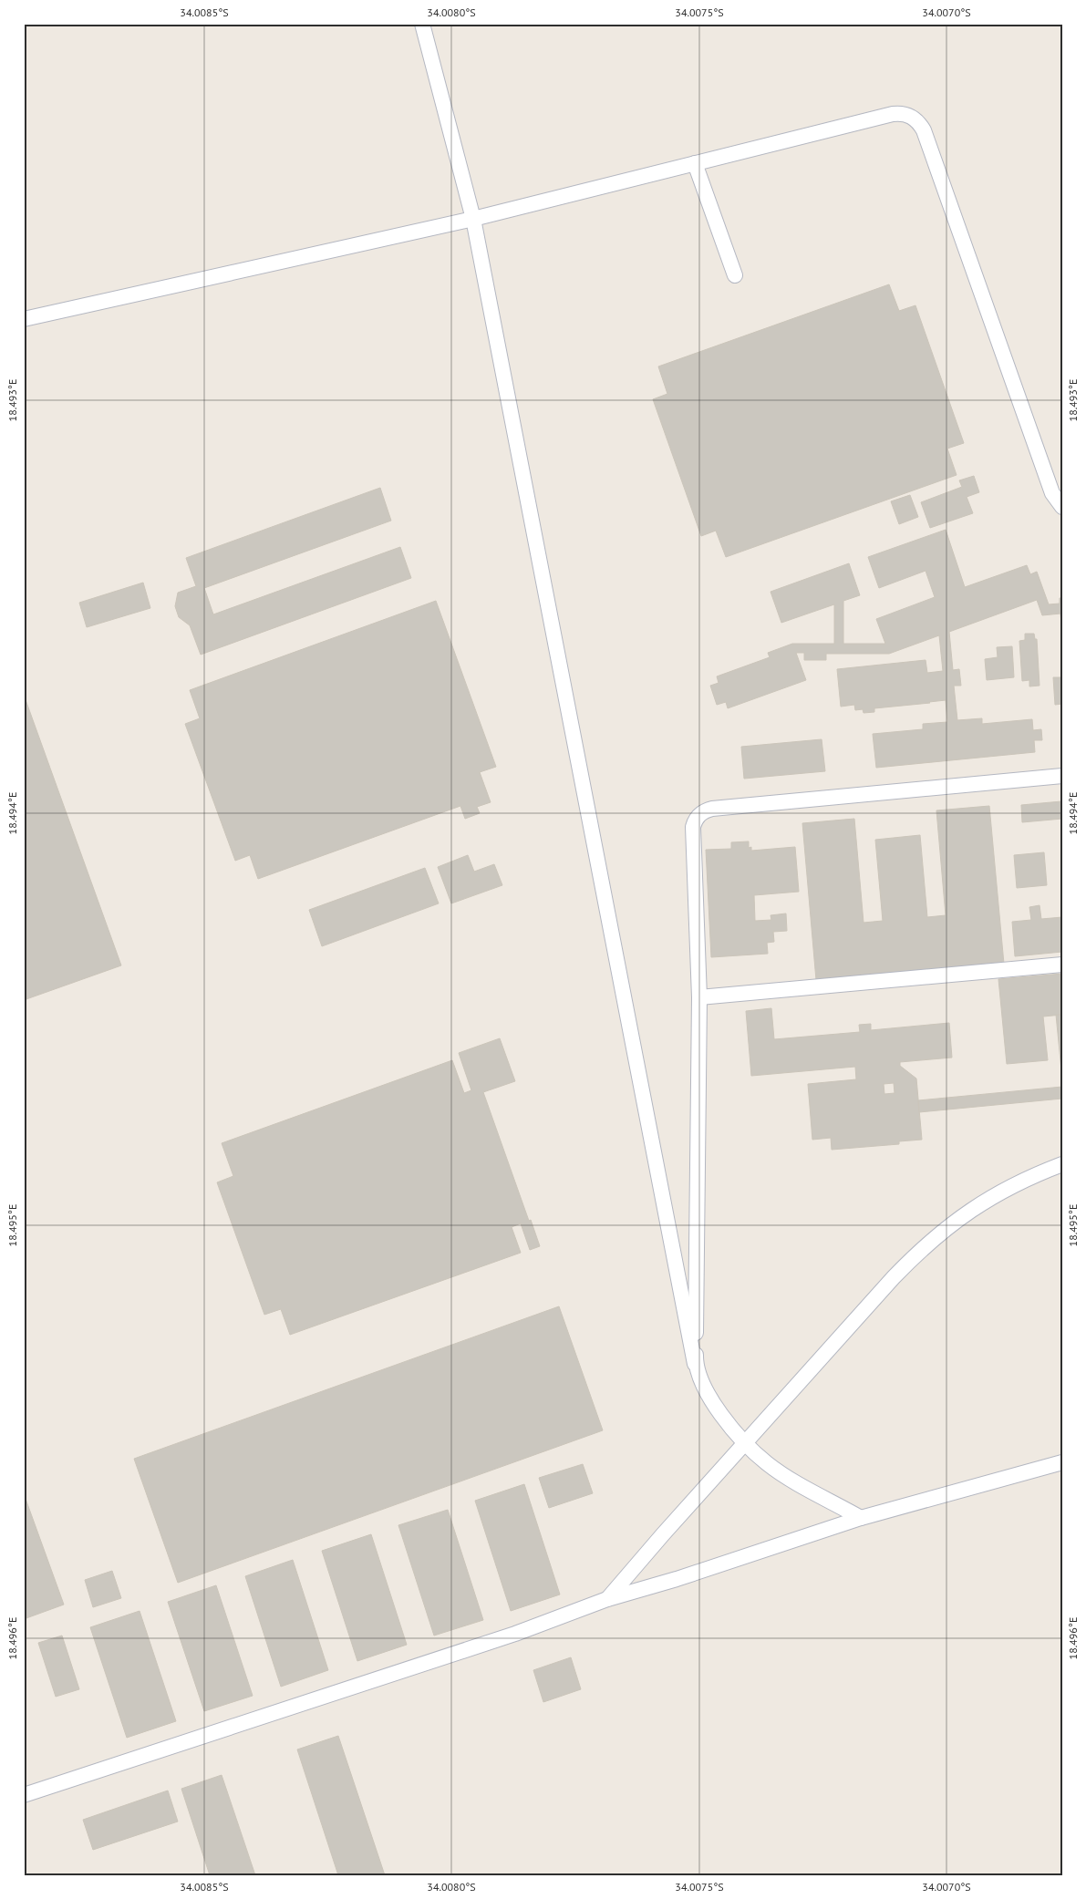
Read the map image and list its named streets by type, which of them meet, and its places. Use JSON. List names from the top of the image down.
{
  "coordinates": [
    "34.0085°S",
    "34.0080°S",
    "34.0075°S",
    "34.0070°S",
    "18.493°E",
    "18.494°E",
    "18.495°E",
    "18.496°E"
  ]
}
